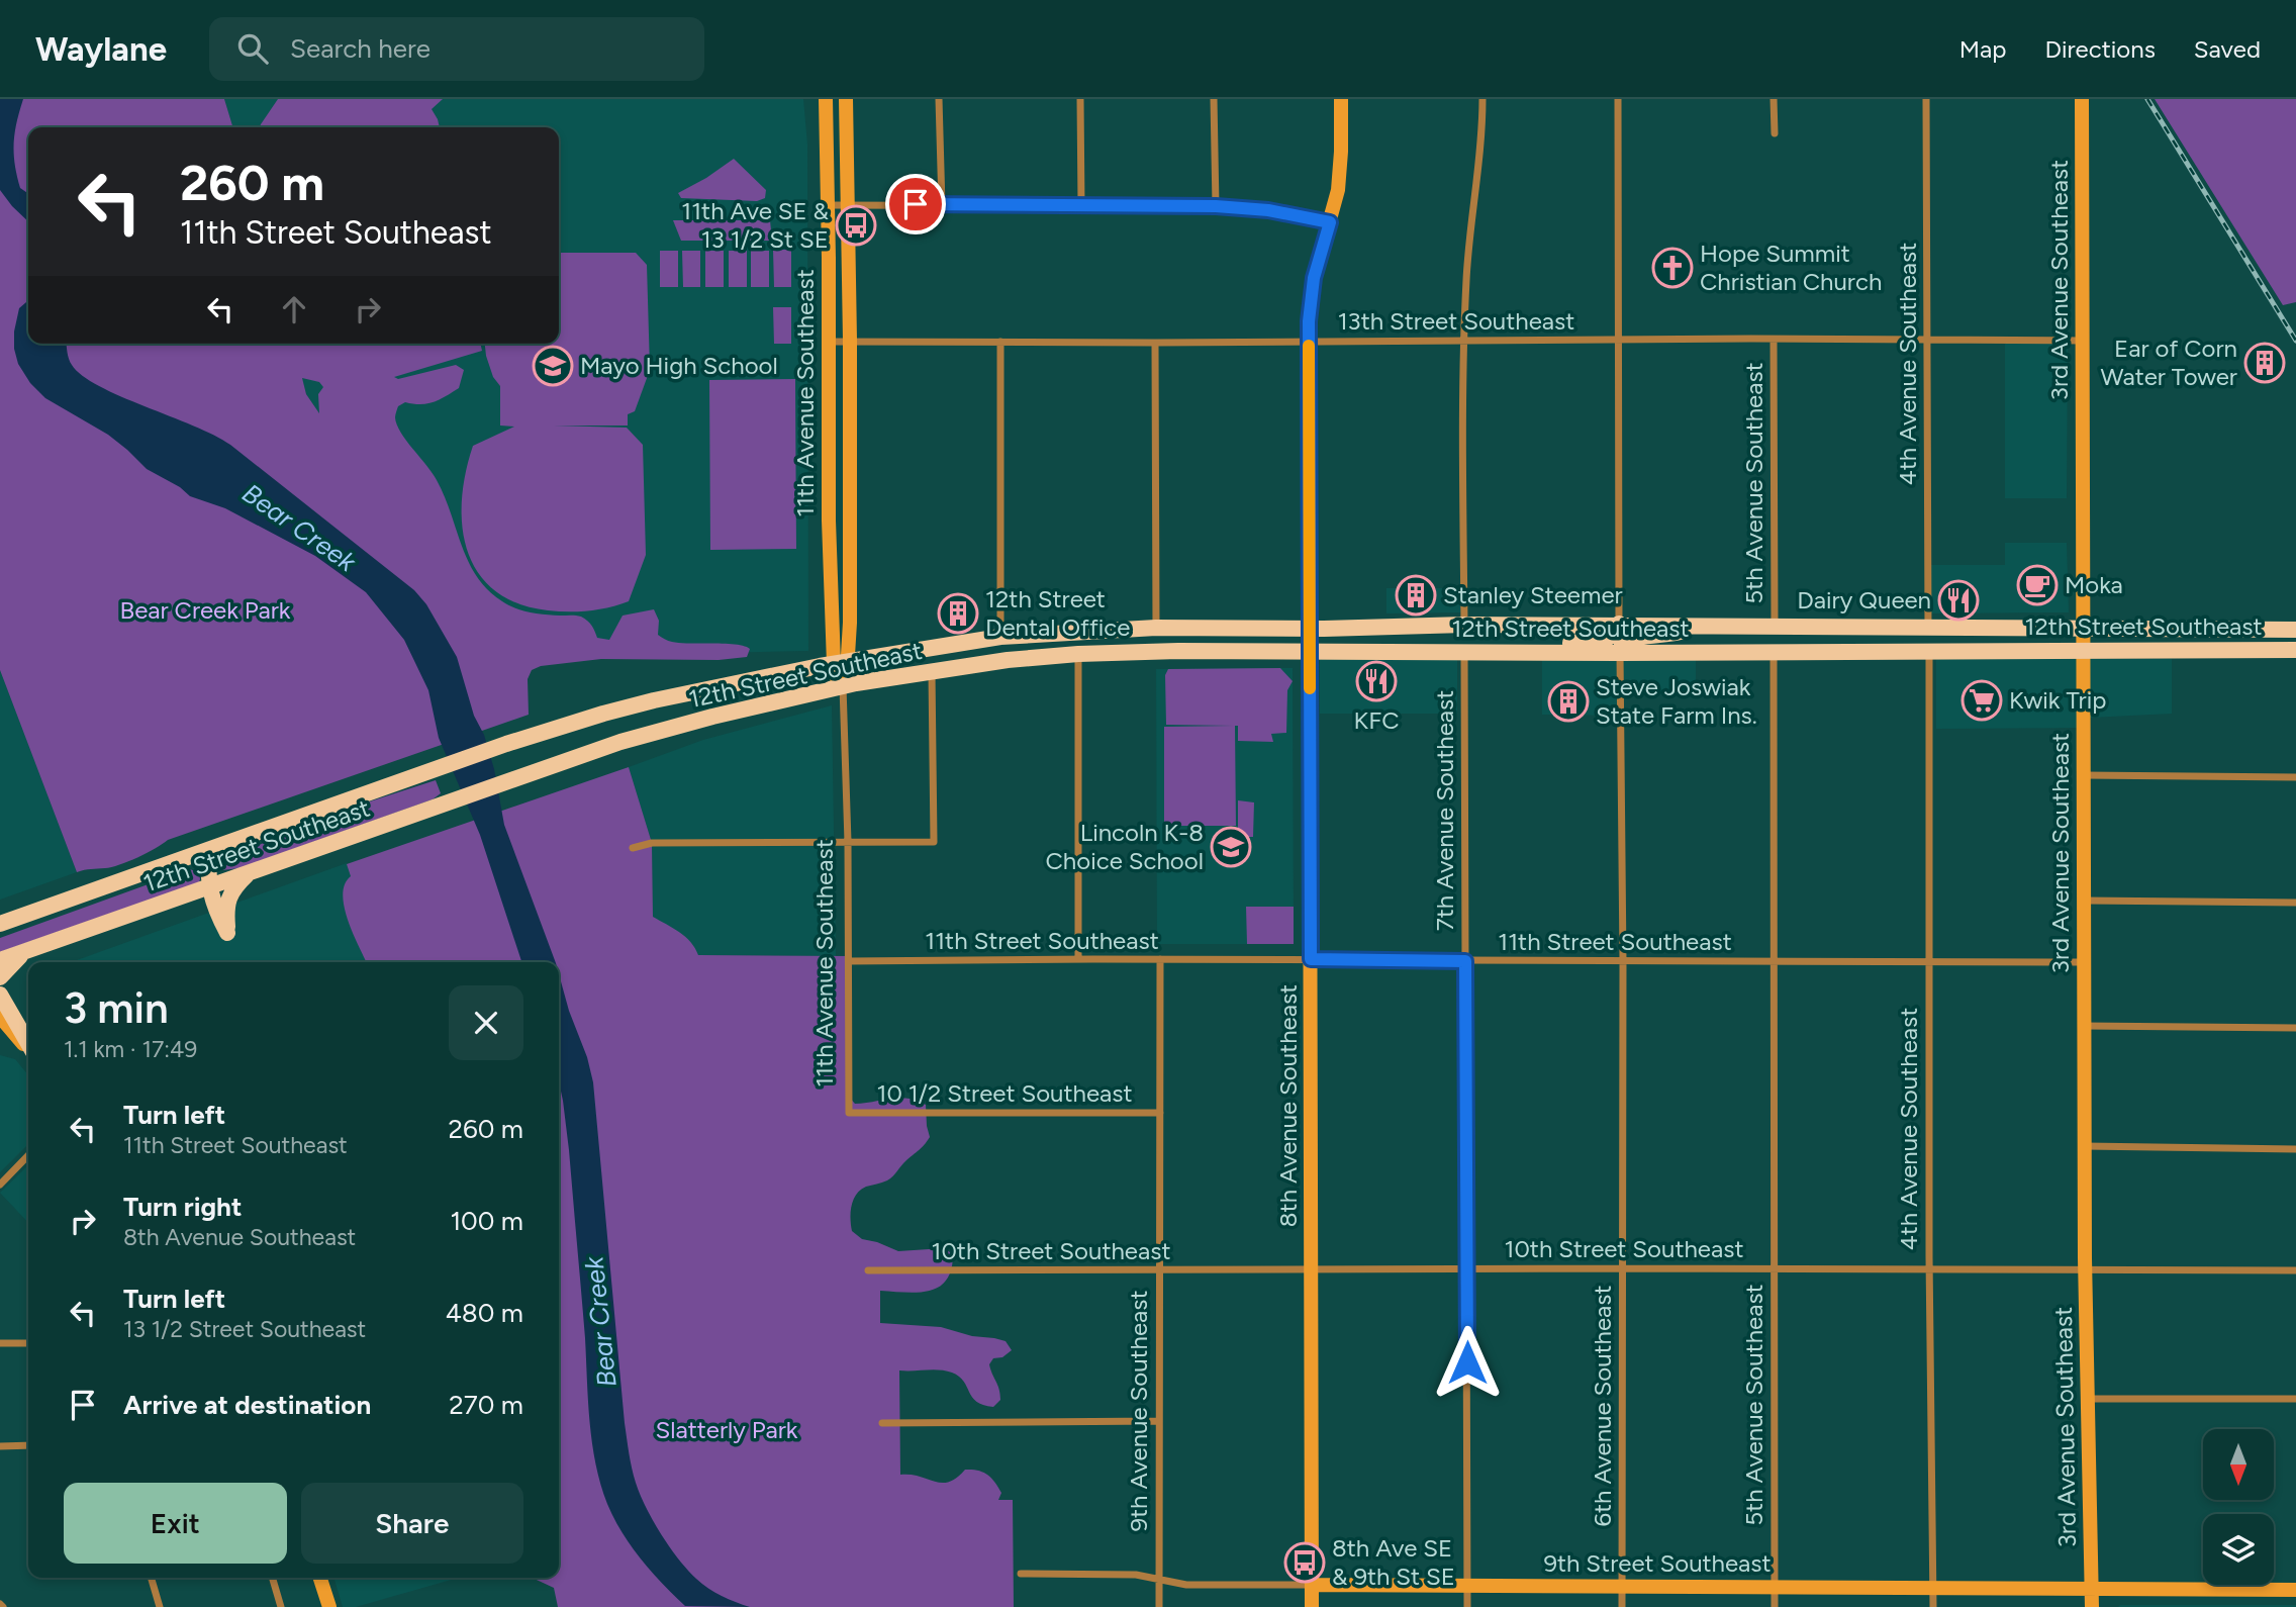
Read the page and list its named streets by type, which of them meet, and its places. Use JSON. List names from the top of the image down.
{
  "streets": {
    "main road": [
      "3rd Avenue Southeast",
      "11th Avenue Southeast",
      "12th Street Southeast",
      "8th Avenue Southeast",
      "9th Street Southeast"
    ],
    "street": [
      "13th Street Southeast",
      "4th Avenue Southeast",
      "5th Avenue Southeast",
      "7th Avenue Southeast",
      "11th Street Southeast",
      "10 1/2 Street Southeast",
      "10th Street Southeast",
      "6th Avenue Southeast",
      "9th Avenue Southeast"
    ]
  },
  "crossings": [
    ["3rd Avenue Southeast", "13th Street Southeast"],
    ["3rd Avenue Southeast", "12th Street Southeast"],
    ["3rd Avenue Southeast", "11th Street Southeast"],
    ["3rd Avenue Southeast", "10th Street Southeast"],
    ["3rd Avenue Southeast", "9th Street Southeast"],
    ["13th Street Southeast", "4th Avenue Southeast"],
    ["13th Street Southeast", "11th Avenue Southeast"],
    ["13th Street Southeast", "5th Avenue Southeast"],
    ["13th Street Southeast", "8th Avenue Southeast"],
    ["4th Avenue Southeast", "12th Street Southeast"],
    ["4th Avenue Southeast", "11th Street Southeast"],
    ["4th Avenue Southeast", "10th Street Southeast"],
    ["4th Avenue Southeast", "9th Street Southeast"],
    ["11th Avenue Southeast", "12th Street Southeast"],
    ["11th Avenue Southeast", "11th Street Southeast"],
    ["11th Avenue Southeast", "10 1/2 Street Southeast"],
    ["5th Avenue Southeast", "12th Street Southeast"],
    ["5th Avenue Southeast", "11th Street Southeast"],
    ["5th Avenue Southeast", "10th Street Southeast"],
    ["5th Avenue Southeast", "9th Street Southeast"],
    ["12th Street Southeast", "7th Avenue Southeast"],
    ["12th Street Southeast", "8th Avenue Southeast"],
    ["12th Street Southeast", "6th Avenue Southeast"],
    ["7th Avenue Southeast", "11th Street Southeast"],
    ["7th Avenue Southeast", "10th Street Southeast"],
    ["7th Avenue Southeast", "9th Street Southeast"],
    ["11th Street Southeast", "8th Avenue Southeast"],
    ["11th Street Southeast", "6th Avenue Southeast"],
    ["11th Street Southeast", "9th Avenue Southeast"],
    ["10 1/2 Street Southeast", "9th Avenue Southeast"],
    ["8th Avenue Southeast", "10th Street Southeast"],
    ["8th Avenue Southeast", "9th Street Southeast"],
    ["10th Street Southeast", "6th Avenue Southeast"],
    ["10th Street Southeast", "9th Avenue Southeast"],
    ["6th Avenue Southeast", "9th Street Southeast"],
    ["9th Avenue Southeast", "9th Street Southeast"]
  ],
  "water": ["Bear Creek"],
  "parks": ["Bear Creek Park", "Slatterly Park"],
  "places": {
    "bus stop": ["11th Ave SE & 13 1/2 St SE", "8th Ave SE & 9th St SE"],
    "church": ["Hope Summit Christian Church"],
    "building": [
      "Ear of Corn Water Tower",
      "Stanley Steemer",
      "12th Street Dental Office",
      "Steve Joswiak State Farm Ins."
    ],
    "school or university": ["Mayo High School", "Lincoln K-8 Choice School"],
    "cafe": ["Moka"],
    "restaurant": ["Dairy Queen", "KFC"],
    "supermarket": ["Kwik Trip"]
  },
  "north": "bottom",
  "page": {
    "header": "Waylane",
    "search": "Search here",
    "nav": ["Map", "Directions", "Saved"],
    "turn": ["260 m", "11th Street Southeast"],
    "heading": ["3 min", "1.1 km · 17:49"],
    "list": [
      {
        "name": "Turn left",
        "note": "11th Street Southeast",
        "value": "260 m"
      },
      {
        "name": "Turn right",
        "note": "8th Avenue Southeast",
        "value": "100 m"
      },
      {
        "name": "Turn left",
        "note": "13 1/2 Street Southeast",
        "value": "480 m"
      },
      {
        "name": "Arrive at destination",
        "value": "270 m"
      }
    ],
    "buttons": ["Exit", "Share"]
  }
}
